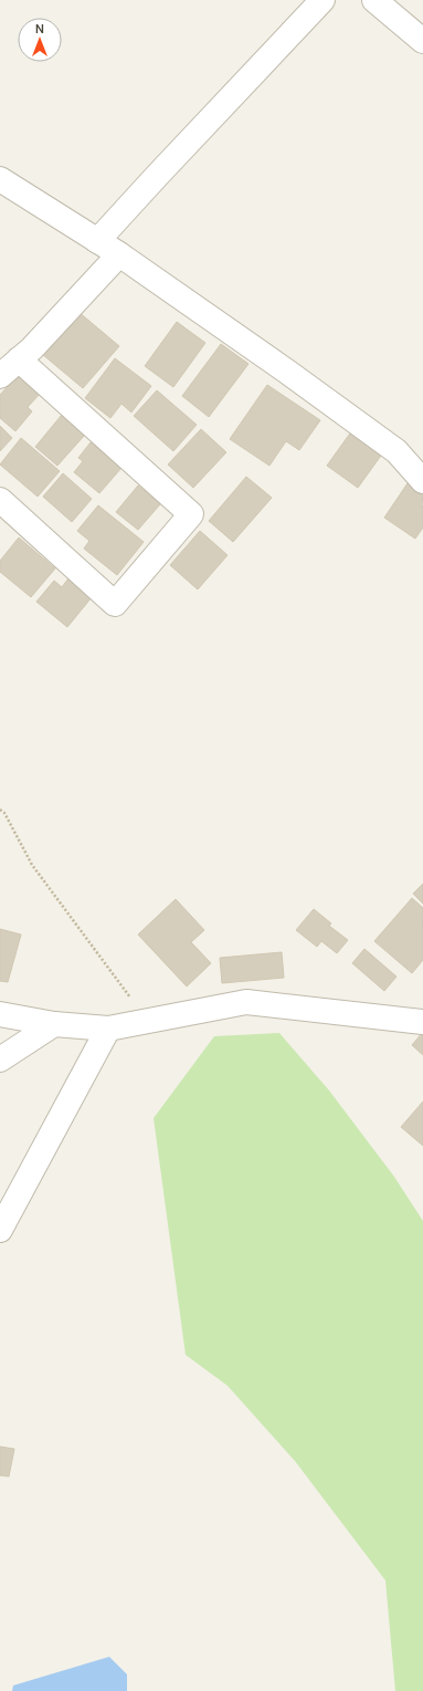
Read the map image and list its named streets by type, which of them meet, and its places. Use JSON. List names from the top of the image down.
{
  "north": "top"
}
